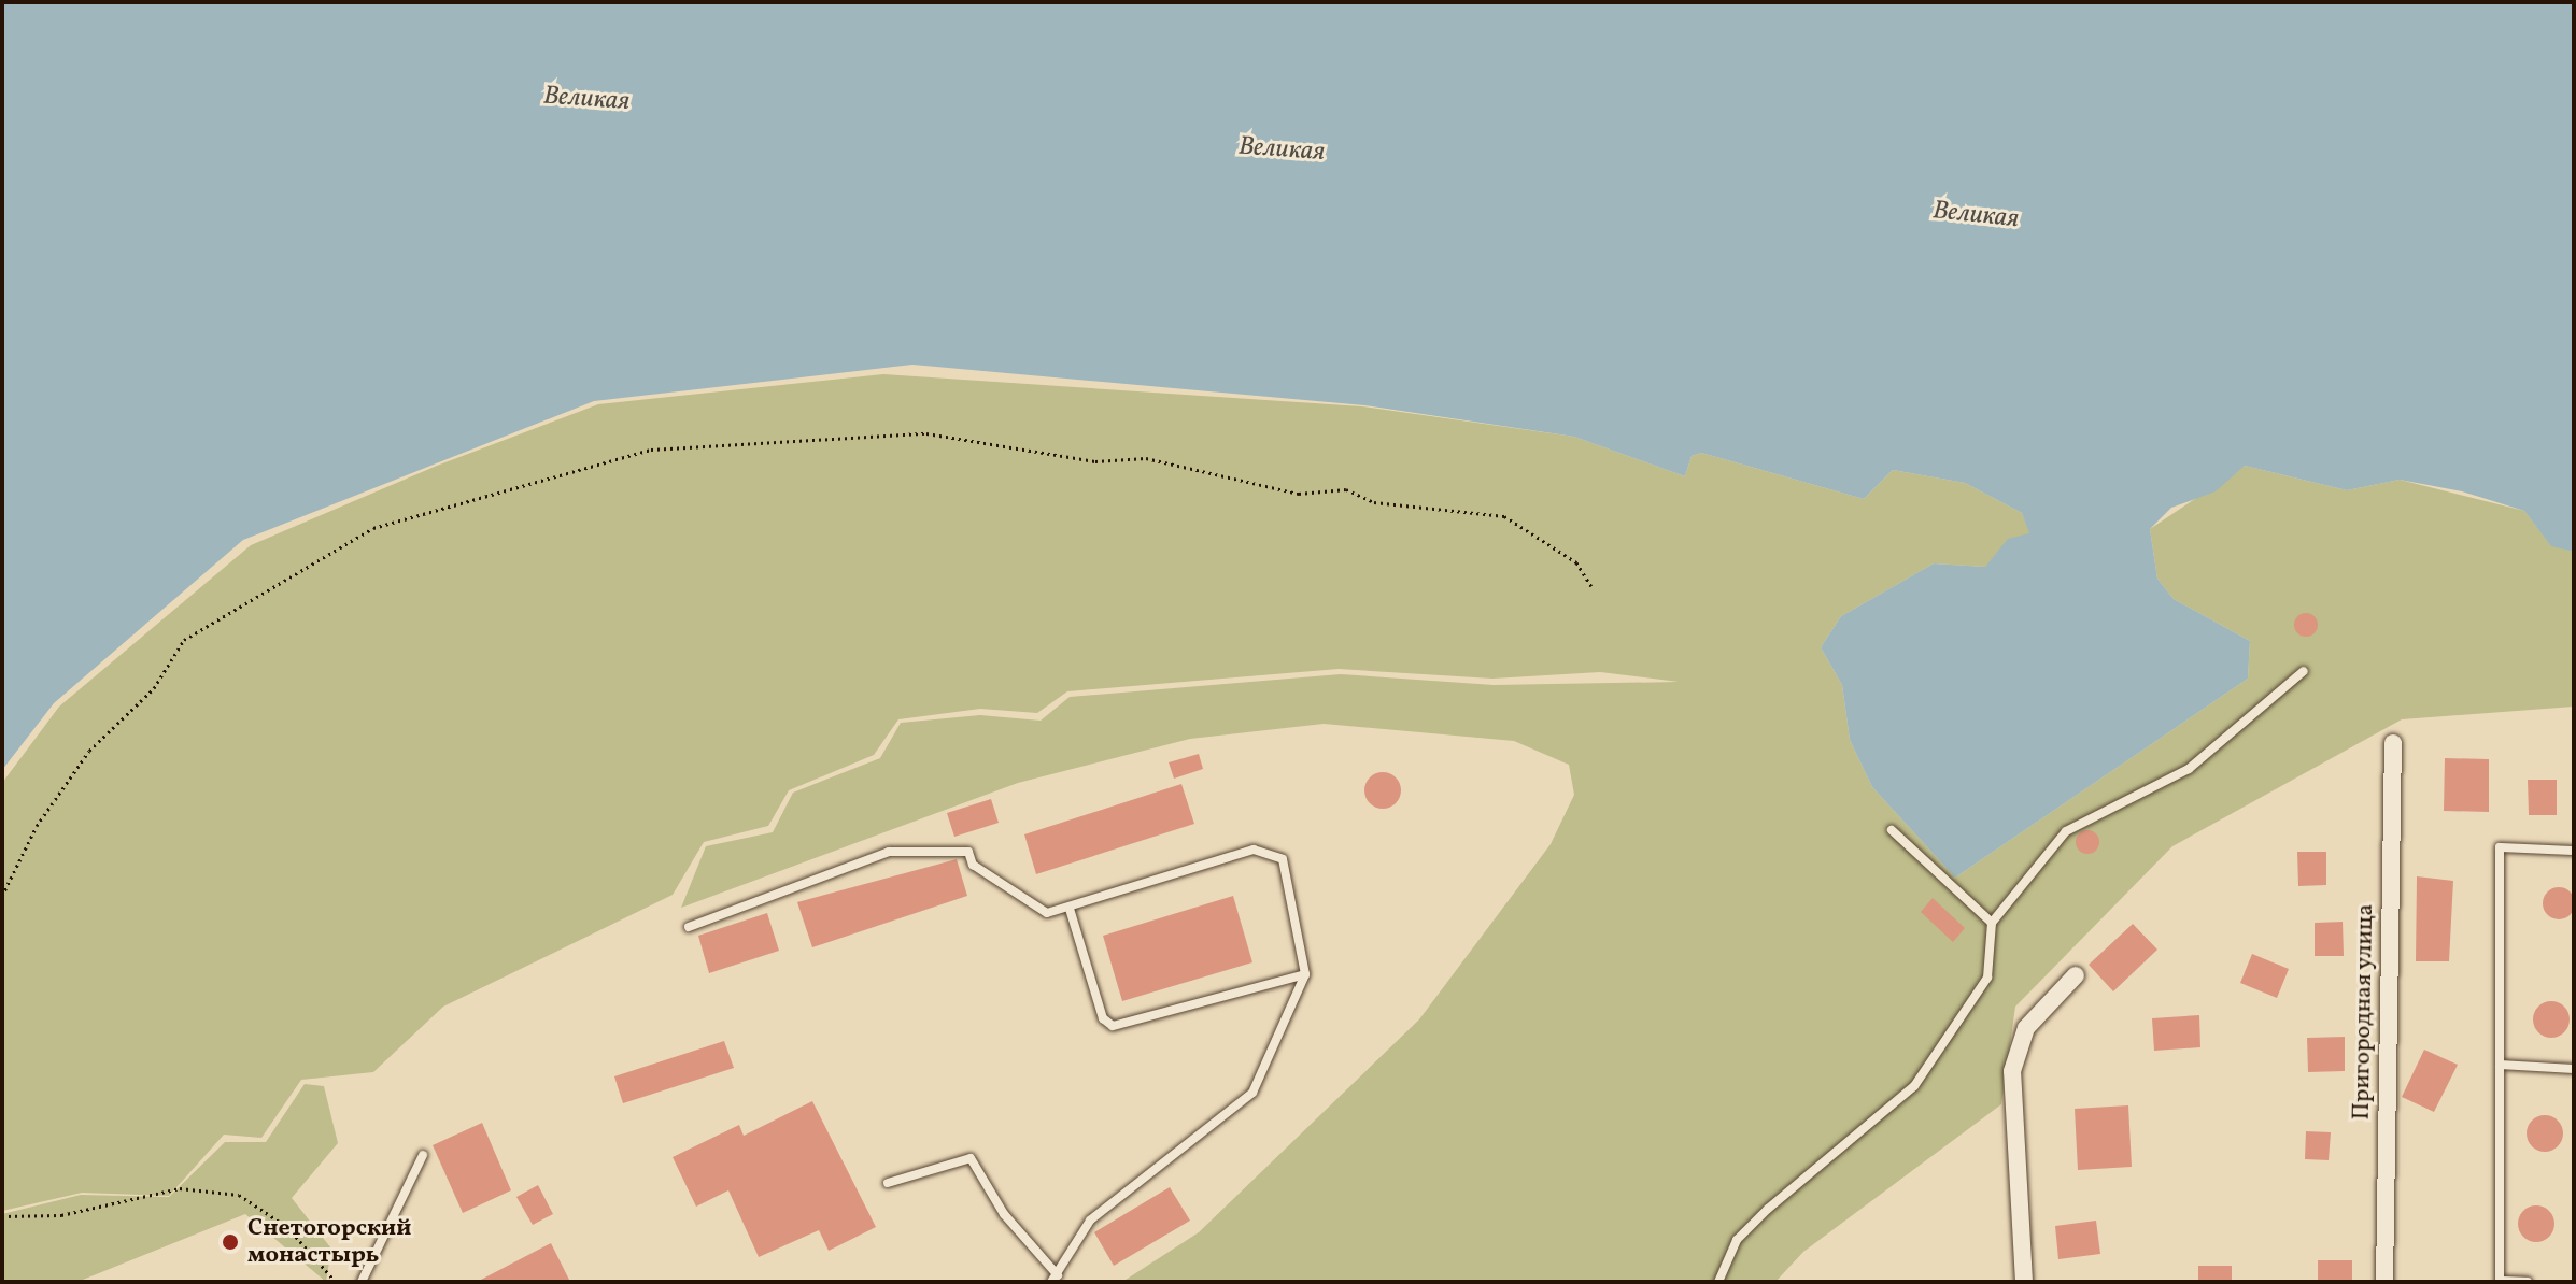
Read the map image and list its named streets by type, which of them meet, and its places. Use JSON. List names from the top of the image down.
{
  "streets": {
    "street": ["Пригородная улица"]
  },
  "water": ["Великая"],
  "places": ["Снетогорский монастырь"]
}
